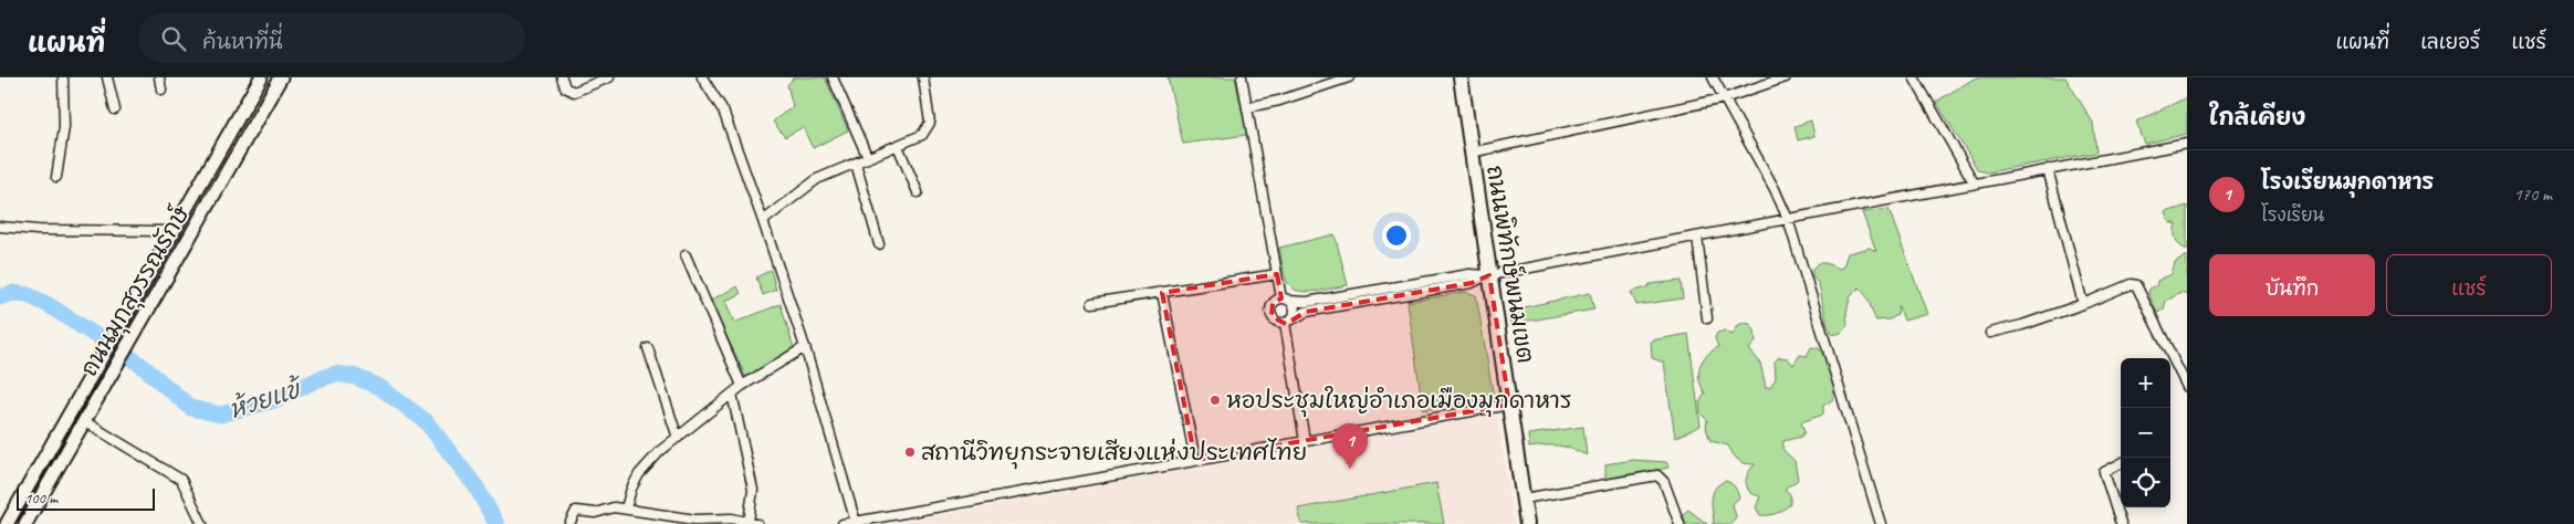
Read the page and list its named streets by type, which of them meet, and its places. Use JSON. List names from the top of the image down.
{
  "streets": {
    "main road": ["ถนนพิทักษ์พนมเขต", "ถนนมุกสุวรรณรักษ์"]
  },
  "water": ["ห้วยแข้"],
  "places": ["หอประชุมใหญ่อำเภอเมืองมุกดาหาร", "สถานีวิทยุกระจายเสียงแห่งประเทศไทย"],
  "scale_bar": "100 m",
  "page": {
    "header": "แผนที่",
    "search": "ค้นหาที่นี่",
    "nav": ["แผนที่", "เลเยอร์", "แชร์"],
    "heading": "ใกล้เคียง",
    "list": [
      {
        "mark": "1",
        "name": "โรงเรียนมุกดาหาร",
        "note": "โรงเรียน",
        "value": "170 m"
      }
    ],
    "buttons": ["บันทึก", "แชร์"],
    "map_buttons": ["+", "−"],
    "pins": "1",
    "scale": "100 m"
  }
}
